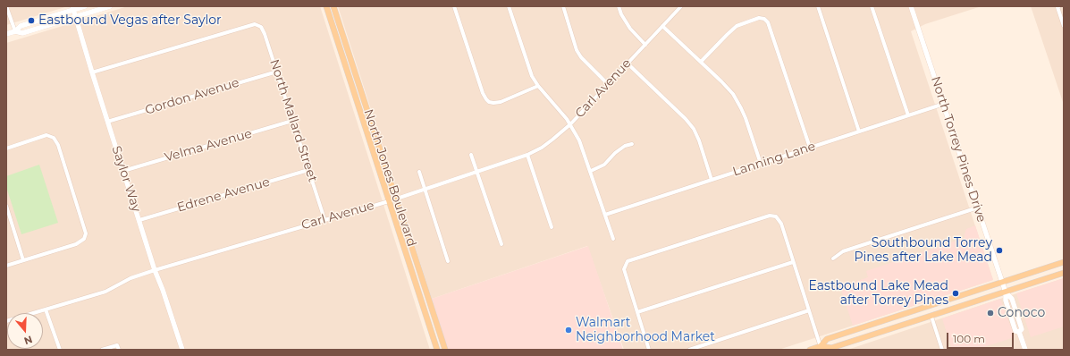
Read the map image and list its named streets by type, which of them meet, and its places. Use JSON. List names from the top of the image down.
{
  "streets": {
    "main road": ["North Torrey Pines Drive", "North Jones Boulevard", "Saylor Way"],
    "street": [
      "Carl Avenue",
      "Gordon Avenue",
      "North Mallard Street",
      "Velma Avenue",
      "Lanning Lane",
      "Edrene Avenue"
    ]
  },
  "crossings": [
    ["Carl Avenue", "North Mallard Street"],
    ["Carl Avenue", "North Jones Boulevard"],
    ["Carl Avenue", "Saylor Way"],
    ["Gordon Avenue", "North Mallard Street"],
    ["Gordon Avenue", "Saylor Way"],
    ["North Mallard Street", "Velma Avenue"],
    ["North Mallard Street", "Saylor Way"],
    ["North Mallard Street", "Edrene Avenue"],
    ["Velma Avenue", "Saylor Way"],
    ["North Torrey Pines Drive", "Lanning Lane"],
    ["Saylor Way", "Edrene Avenue"]
  ],
  "places": [
    "Eastbound Vegas after Saylor",
    "Southbound Torrey Pines after Lake Mead",
    "Eastbound Lake Mead after Torrey Pines",
    "Conoco",
    "Walmart Neighborhood Market"
  ],
  "scale_bar": "100 m",
  "north": "bottom"
}
